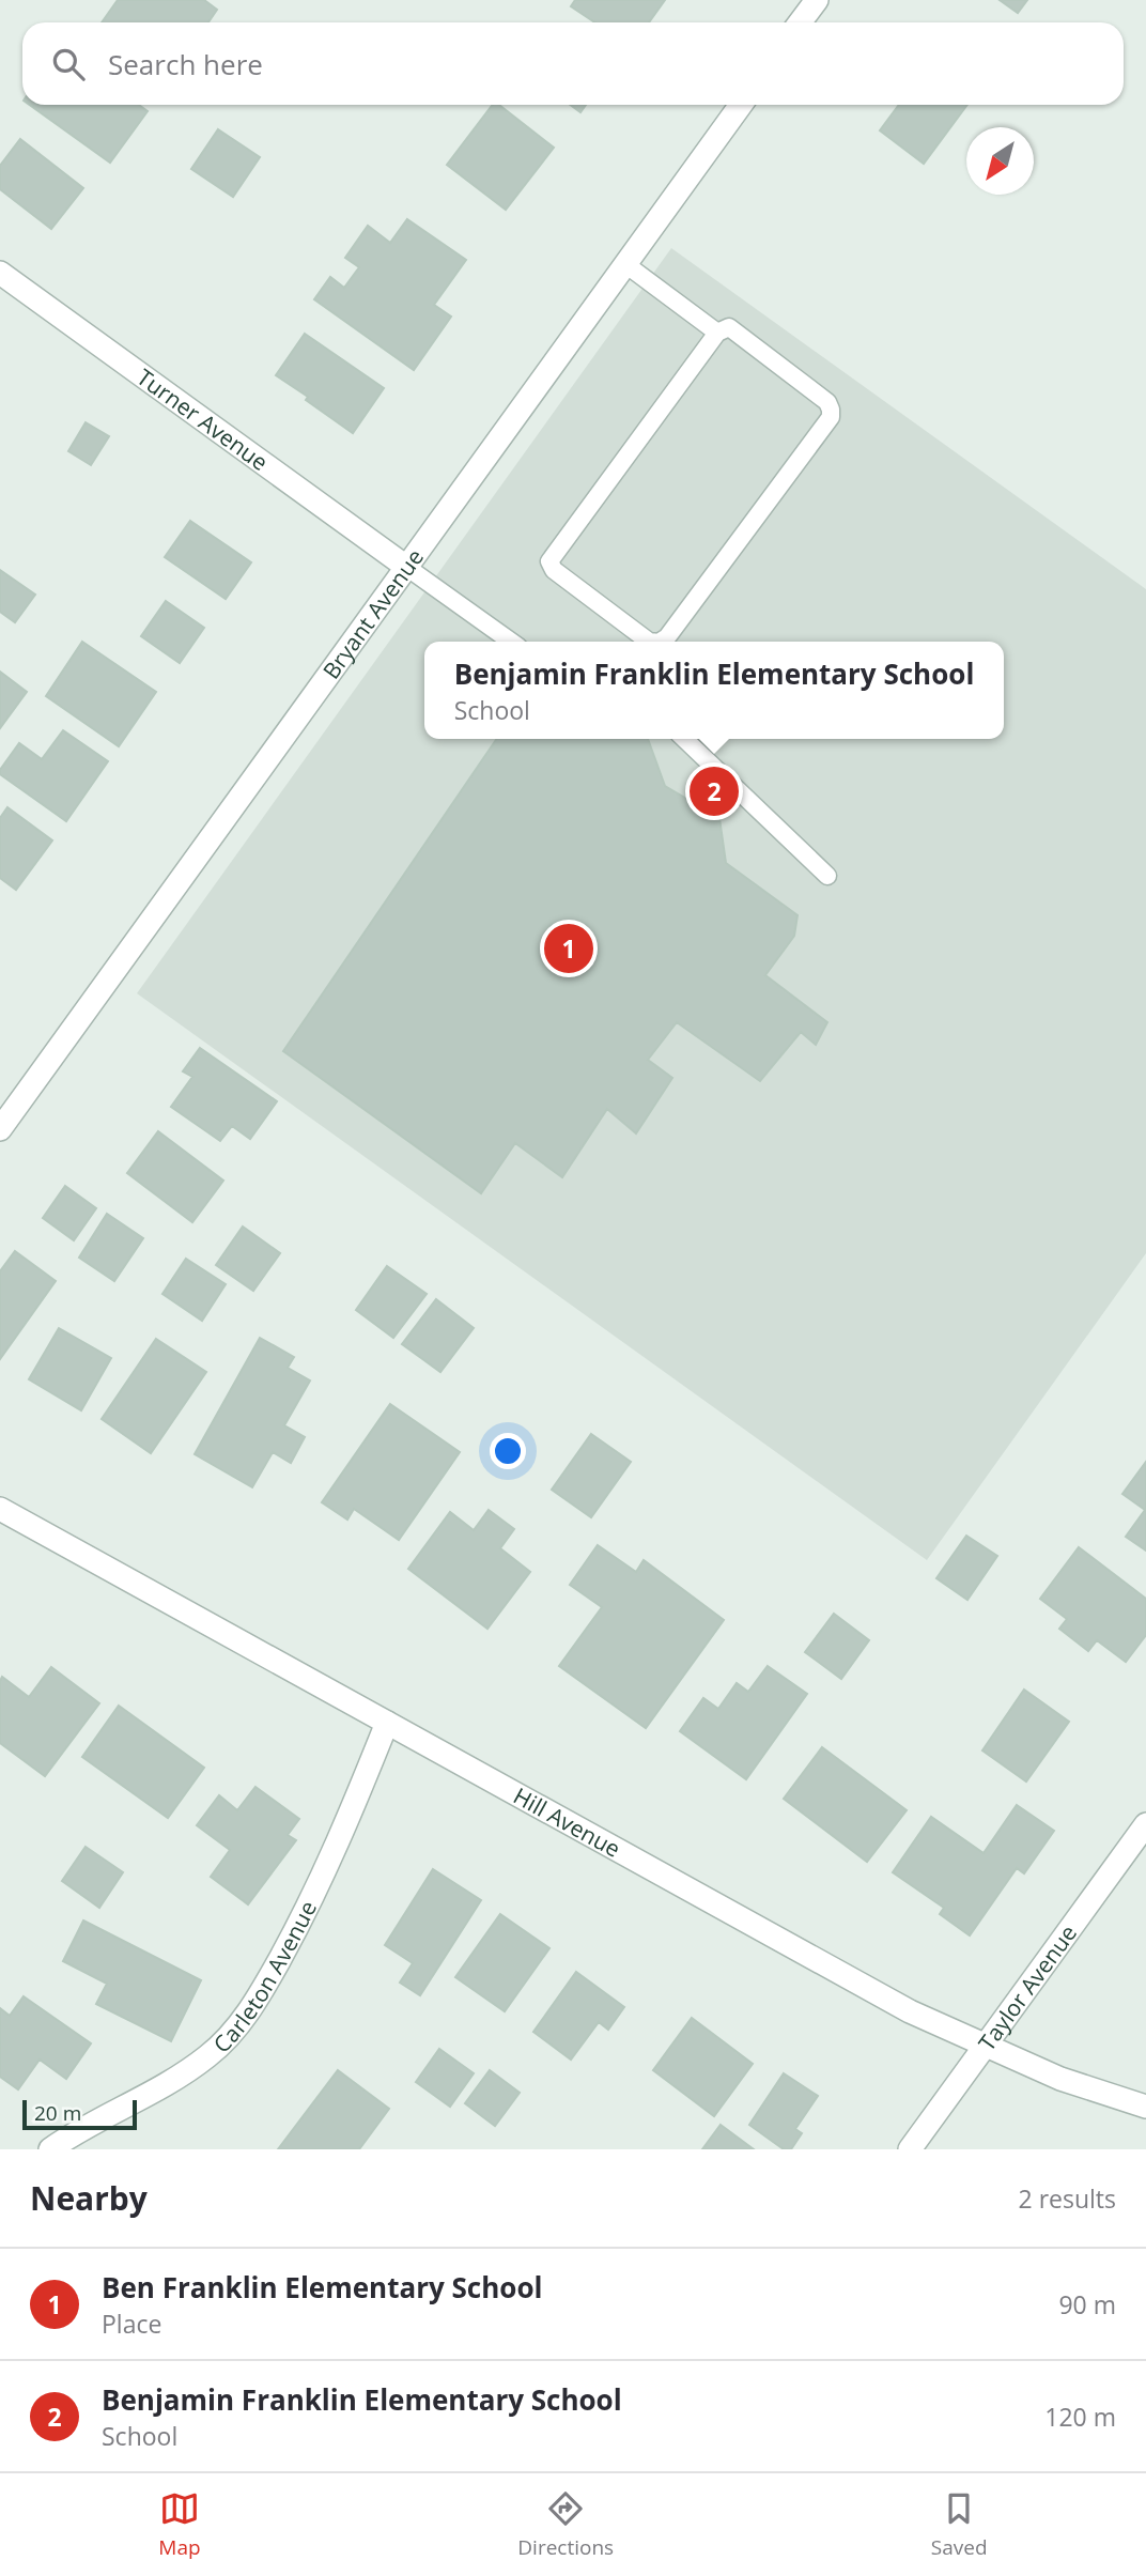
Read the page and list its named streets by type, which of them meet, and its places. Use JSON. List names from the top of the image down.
{
  "streets": {
    "street": [
      "Turner Avenue",
      "Bryant Avenue",
      "Hill Avenue",
      "Carleton Avenue",
      "Taylor Avenue"
    ]
  },
  "crossings": [
    ["Turner Avenue", "Bryant Avenue"],
    ["Hill Avenue", "Carleton Avenue"],
    ["Hill Avenue", "Taylor Avenue"]
  ],
  "scale_bar": "20 m",
  "north": "bottom left",
  "page": {
    "search": "Search here",
    "popup": ["Benjamin Franklin Elementary School", "School"],
    "pins": ["2", "1"],
    "scale": "20 m",
    "heading": ["Nearby", "2 results"],
    "list": [
      {
        "mark": "1",
        "name": "Ben Franklin Elementary School",
        "note": "Place",
        "value": "90 m"
      },
      {
        "mark": "2",
        "name": "Benjamin Franklin Elementary School",
        "note": "School",
        "value": "120 m"
      }
    ],
    "nav": ["Map", "Directions", "Saved"]
  }
}
